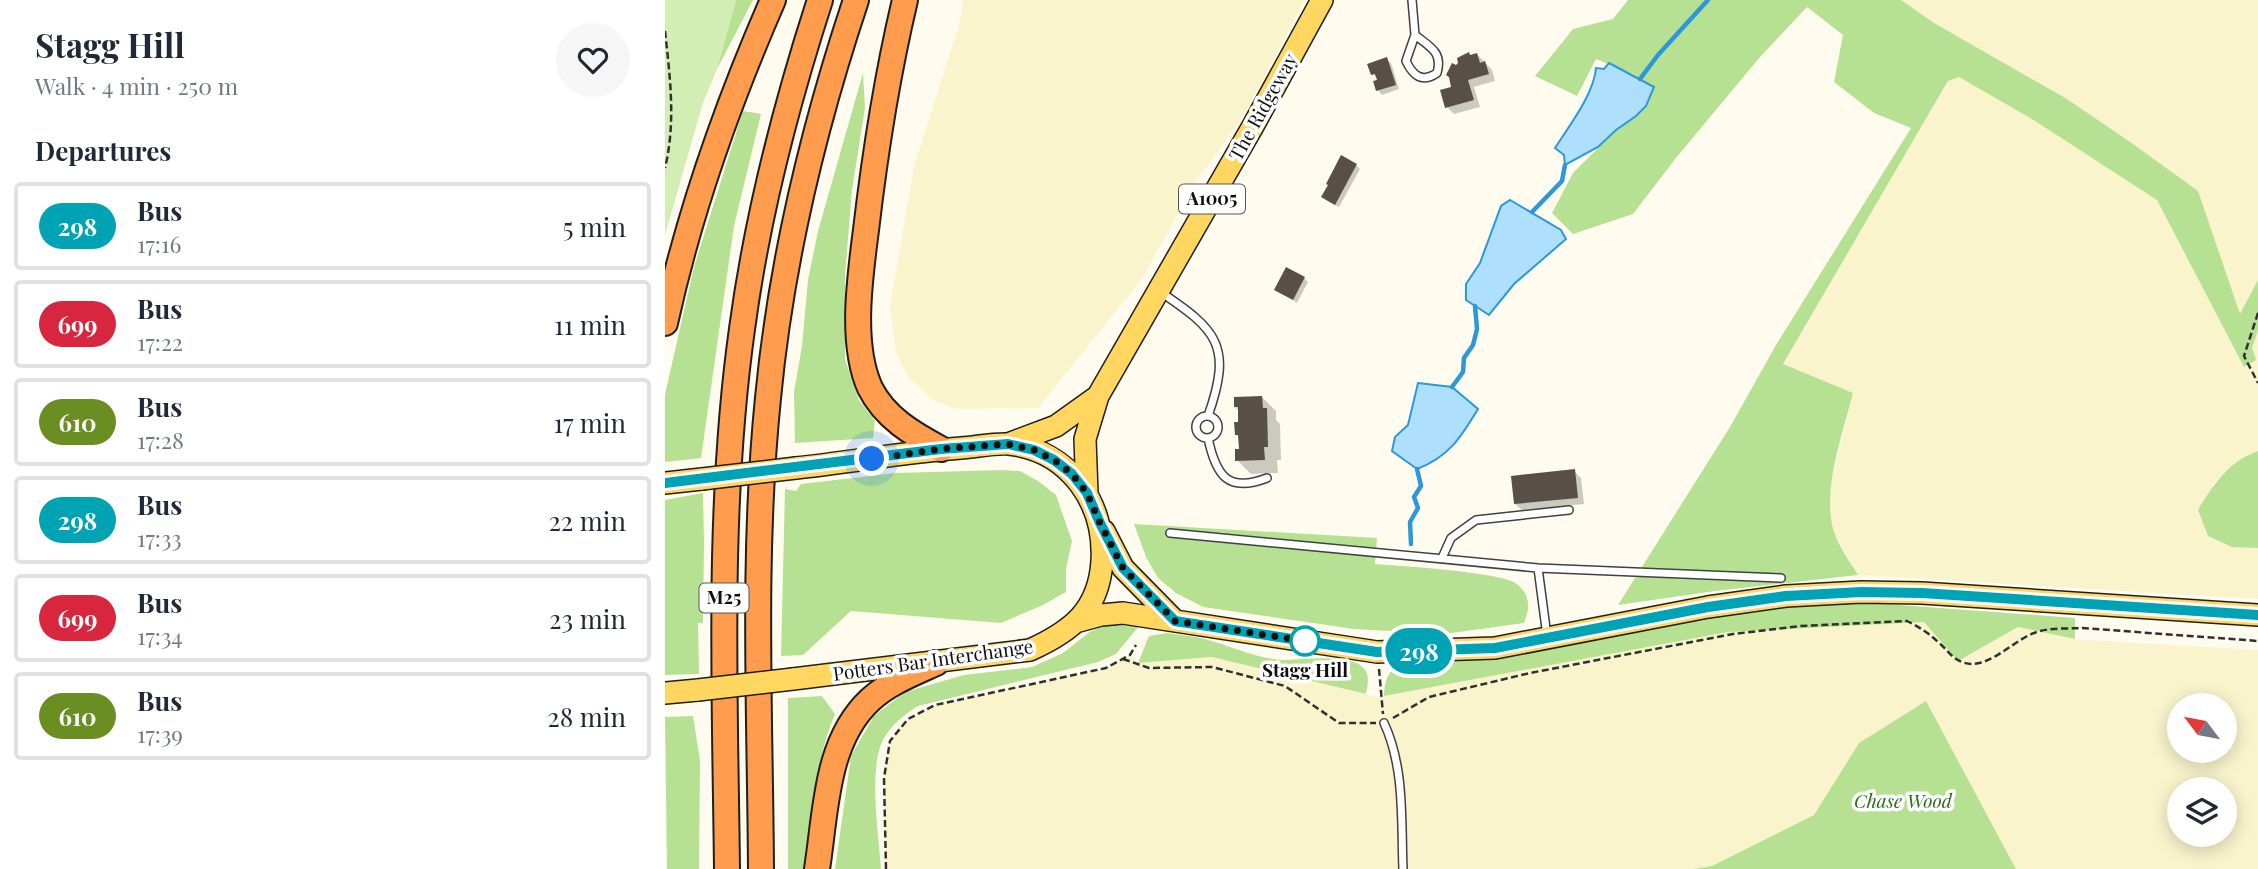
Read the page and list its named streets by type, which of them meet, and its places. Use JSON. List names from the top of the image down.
{
  "streets": {
    "highway": ["M25"],
    "main road": ["The Ridgeway", "A1005", "Potters Bar Interchange"]
  },
  "crossings": [
    ["The Ridgeway", "Potters Bar Interchange"]
  ],
  "parks": ["Chase Wood"],
  "places": ["Stagg Hill"],
  "lines": ["bus line 298"],
  "north": "top left",
  "page": {
    "heading": [
      ["Stagg Hill", "Walk · 4 min · 250 m"],
      "Departures"
    ],
    "on_map": "298",
    "list": [
      {
        "mark": "298",
        "name": "Bus",
        "note": "17:16",
        "value": "5 min"
      },
      {
        "mark": "699",
        "name": "Bus",
        "note": "17:22",
        "value": "11 min"
      },
      {
        "mark": "610",
        "name": "Bus",
        "note": "17:28",
        "value": "17 min"
      },
      {
        "mark": "298",
        "name": "Bus",
        "note": "17:33",
        "value": "22 min"
      },
      {
        "mark": "699",
        "name": "Bus",
        "note": "17:34",
        "value": "23 min"
      },
      {
        "mark": "610",
        "name": "Bus",
        "note": "17:39",
        "value": "28 min"
      }
    ]
  }
}
